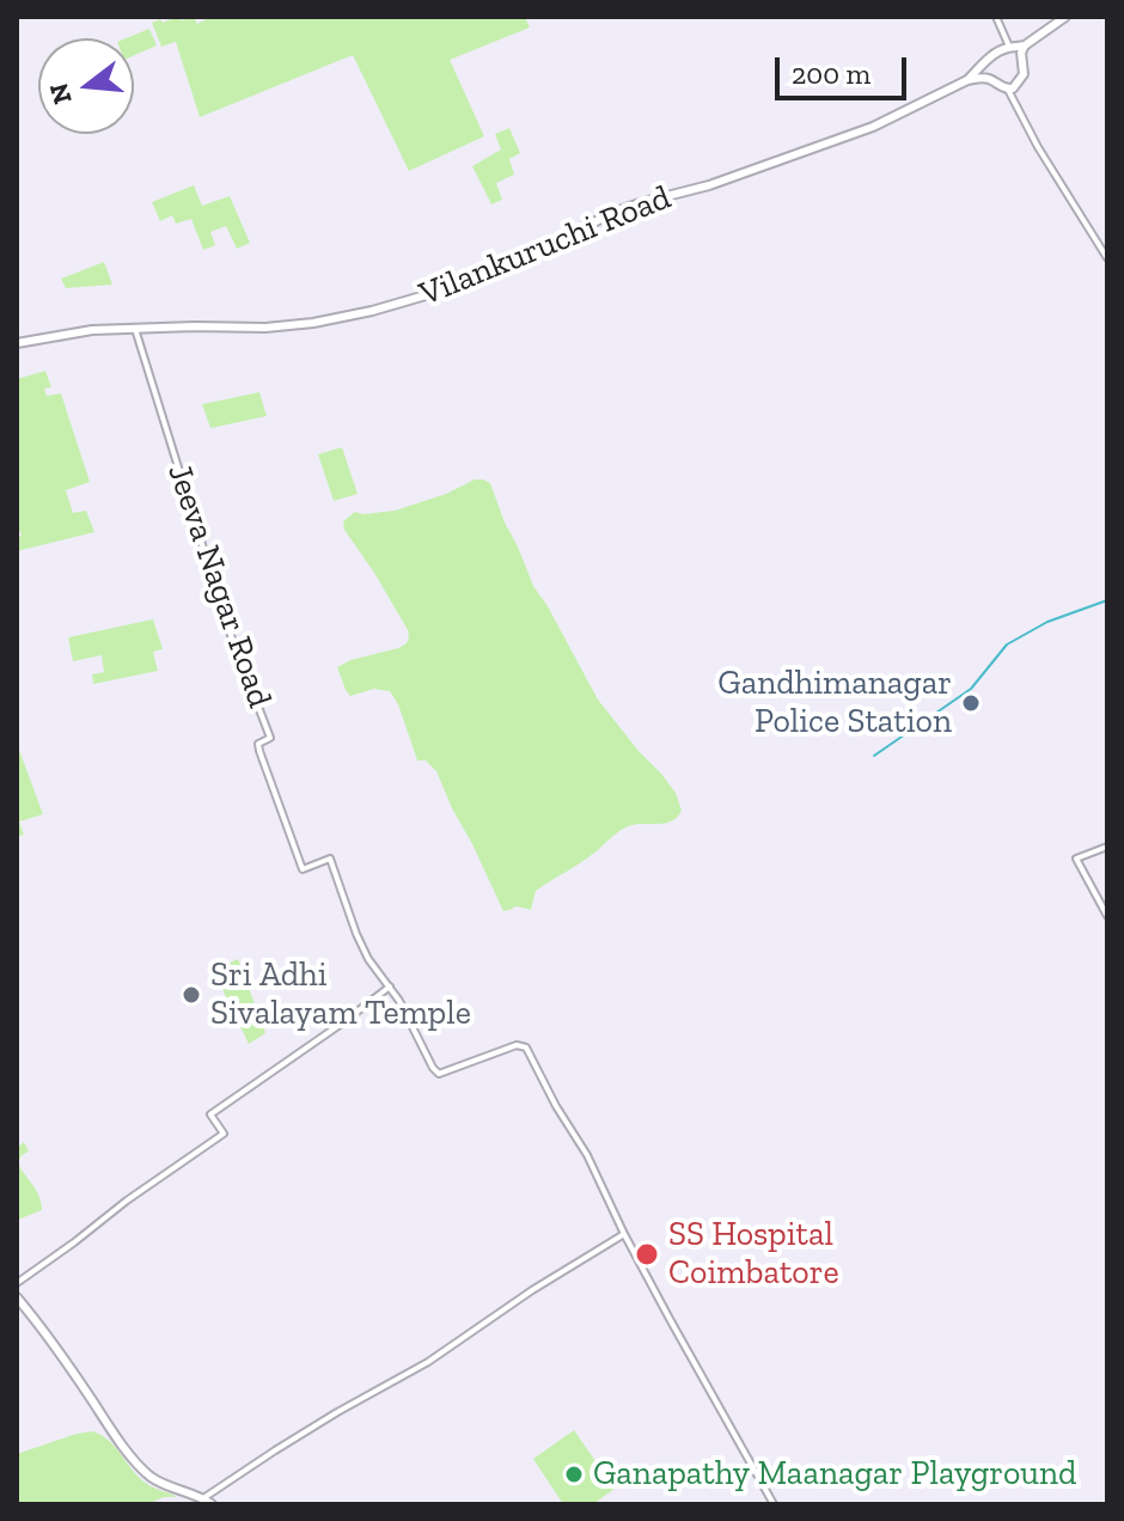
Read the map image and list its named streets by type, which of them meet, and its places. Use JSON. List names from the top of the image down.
{
  "streets": {
    "main road": ["Vilankuruchi Road"],
    "street": ["Jeeva Nagar Road"]
  },
  "crossings": [
    ["Vilankuruchi Road", "Jeeva Nagar Road"]
  ],
  "places": [
    "Gandhimanagar Police Station",
    "Sri Adhi Sivalayam Temple",
    "SS Hospital Coimbatore",
    "Ganapathy Maanagar Playground"
  ],
  "scale_bar": "200 m",
  "north": "left"
}
